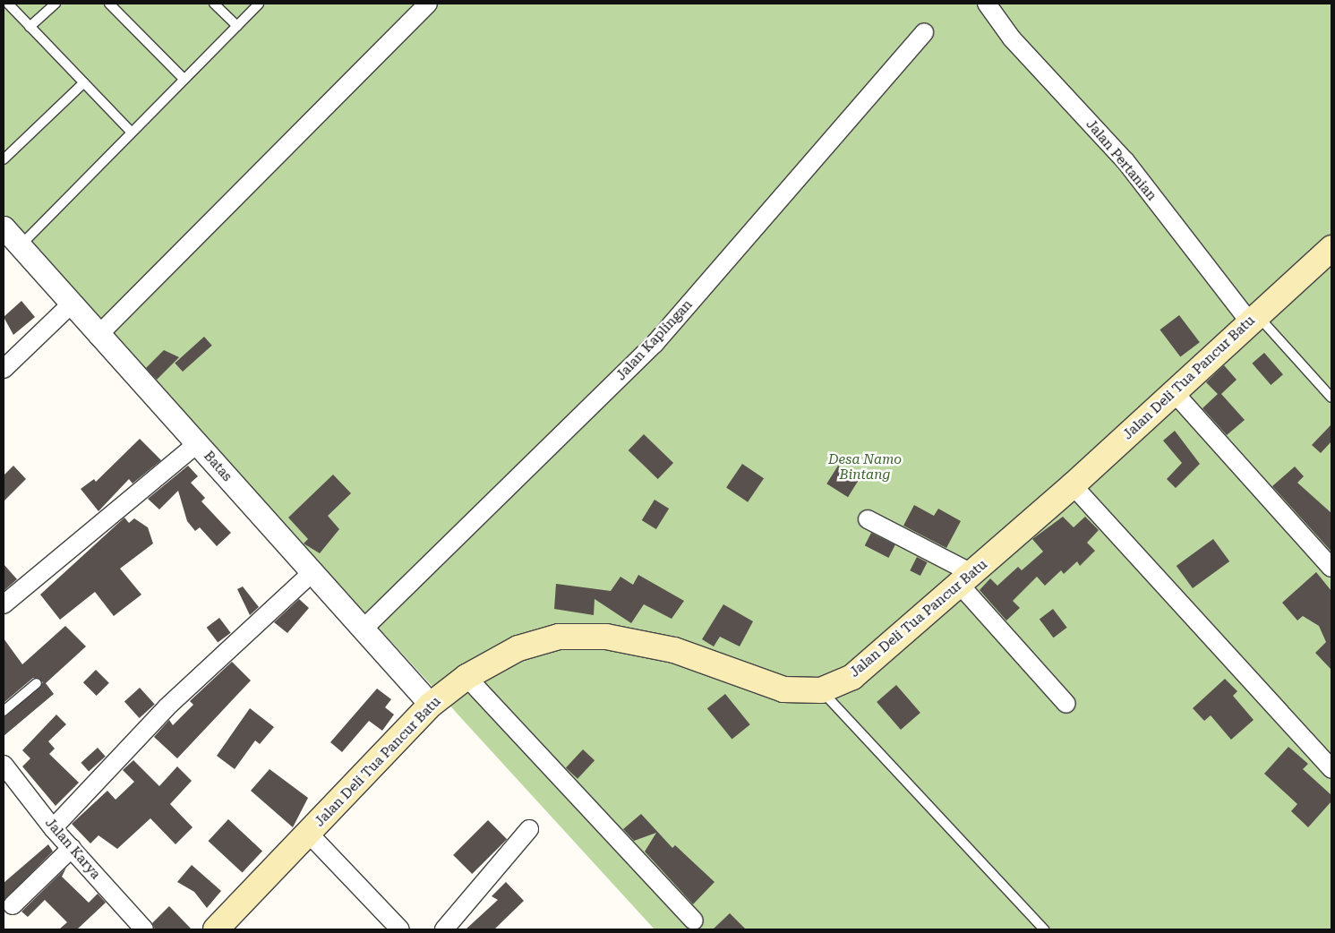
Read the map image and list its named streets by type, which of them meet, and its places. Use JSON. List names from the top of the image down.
{
  "streets": {
    "main road": ["Jalan Deli Tua Pancur Batu"],
    "street": [
      "Jalan Pertanian",
      "Jalan Kaplingan",
      "Batas",
      "Jalan Karya"
    ]
  },
  "crossings": [
    ["Jalan Pertanian", "Jalan Deli Tua Pancur Batu"],
    ["Jalan Kaplingan", "Batas"],
    ["Jalan Deli Tua Pancur Batu", "Batas"]
  ],
  "parks": ["Desa Namo Bintang"]
}
